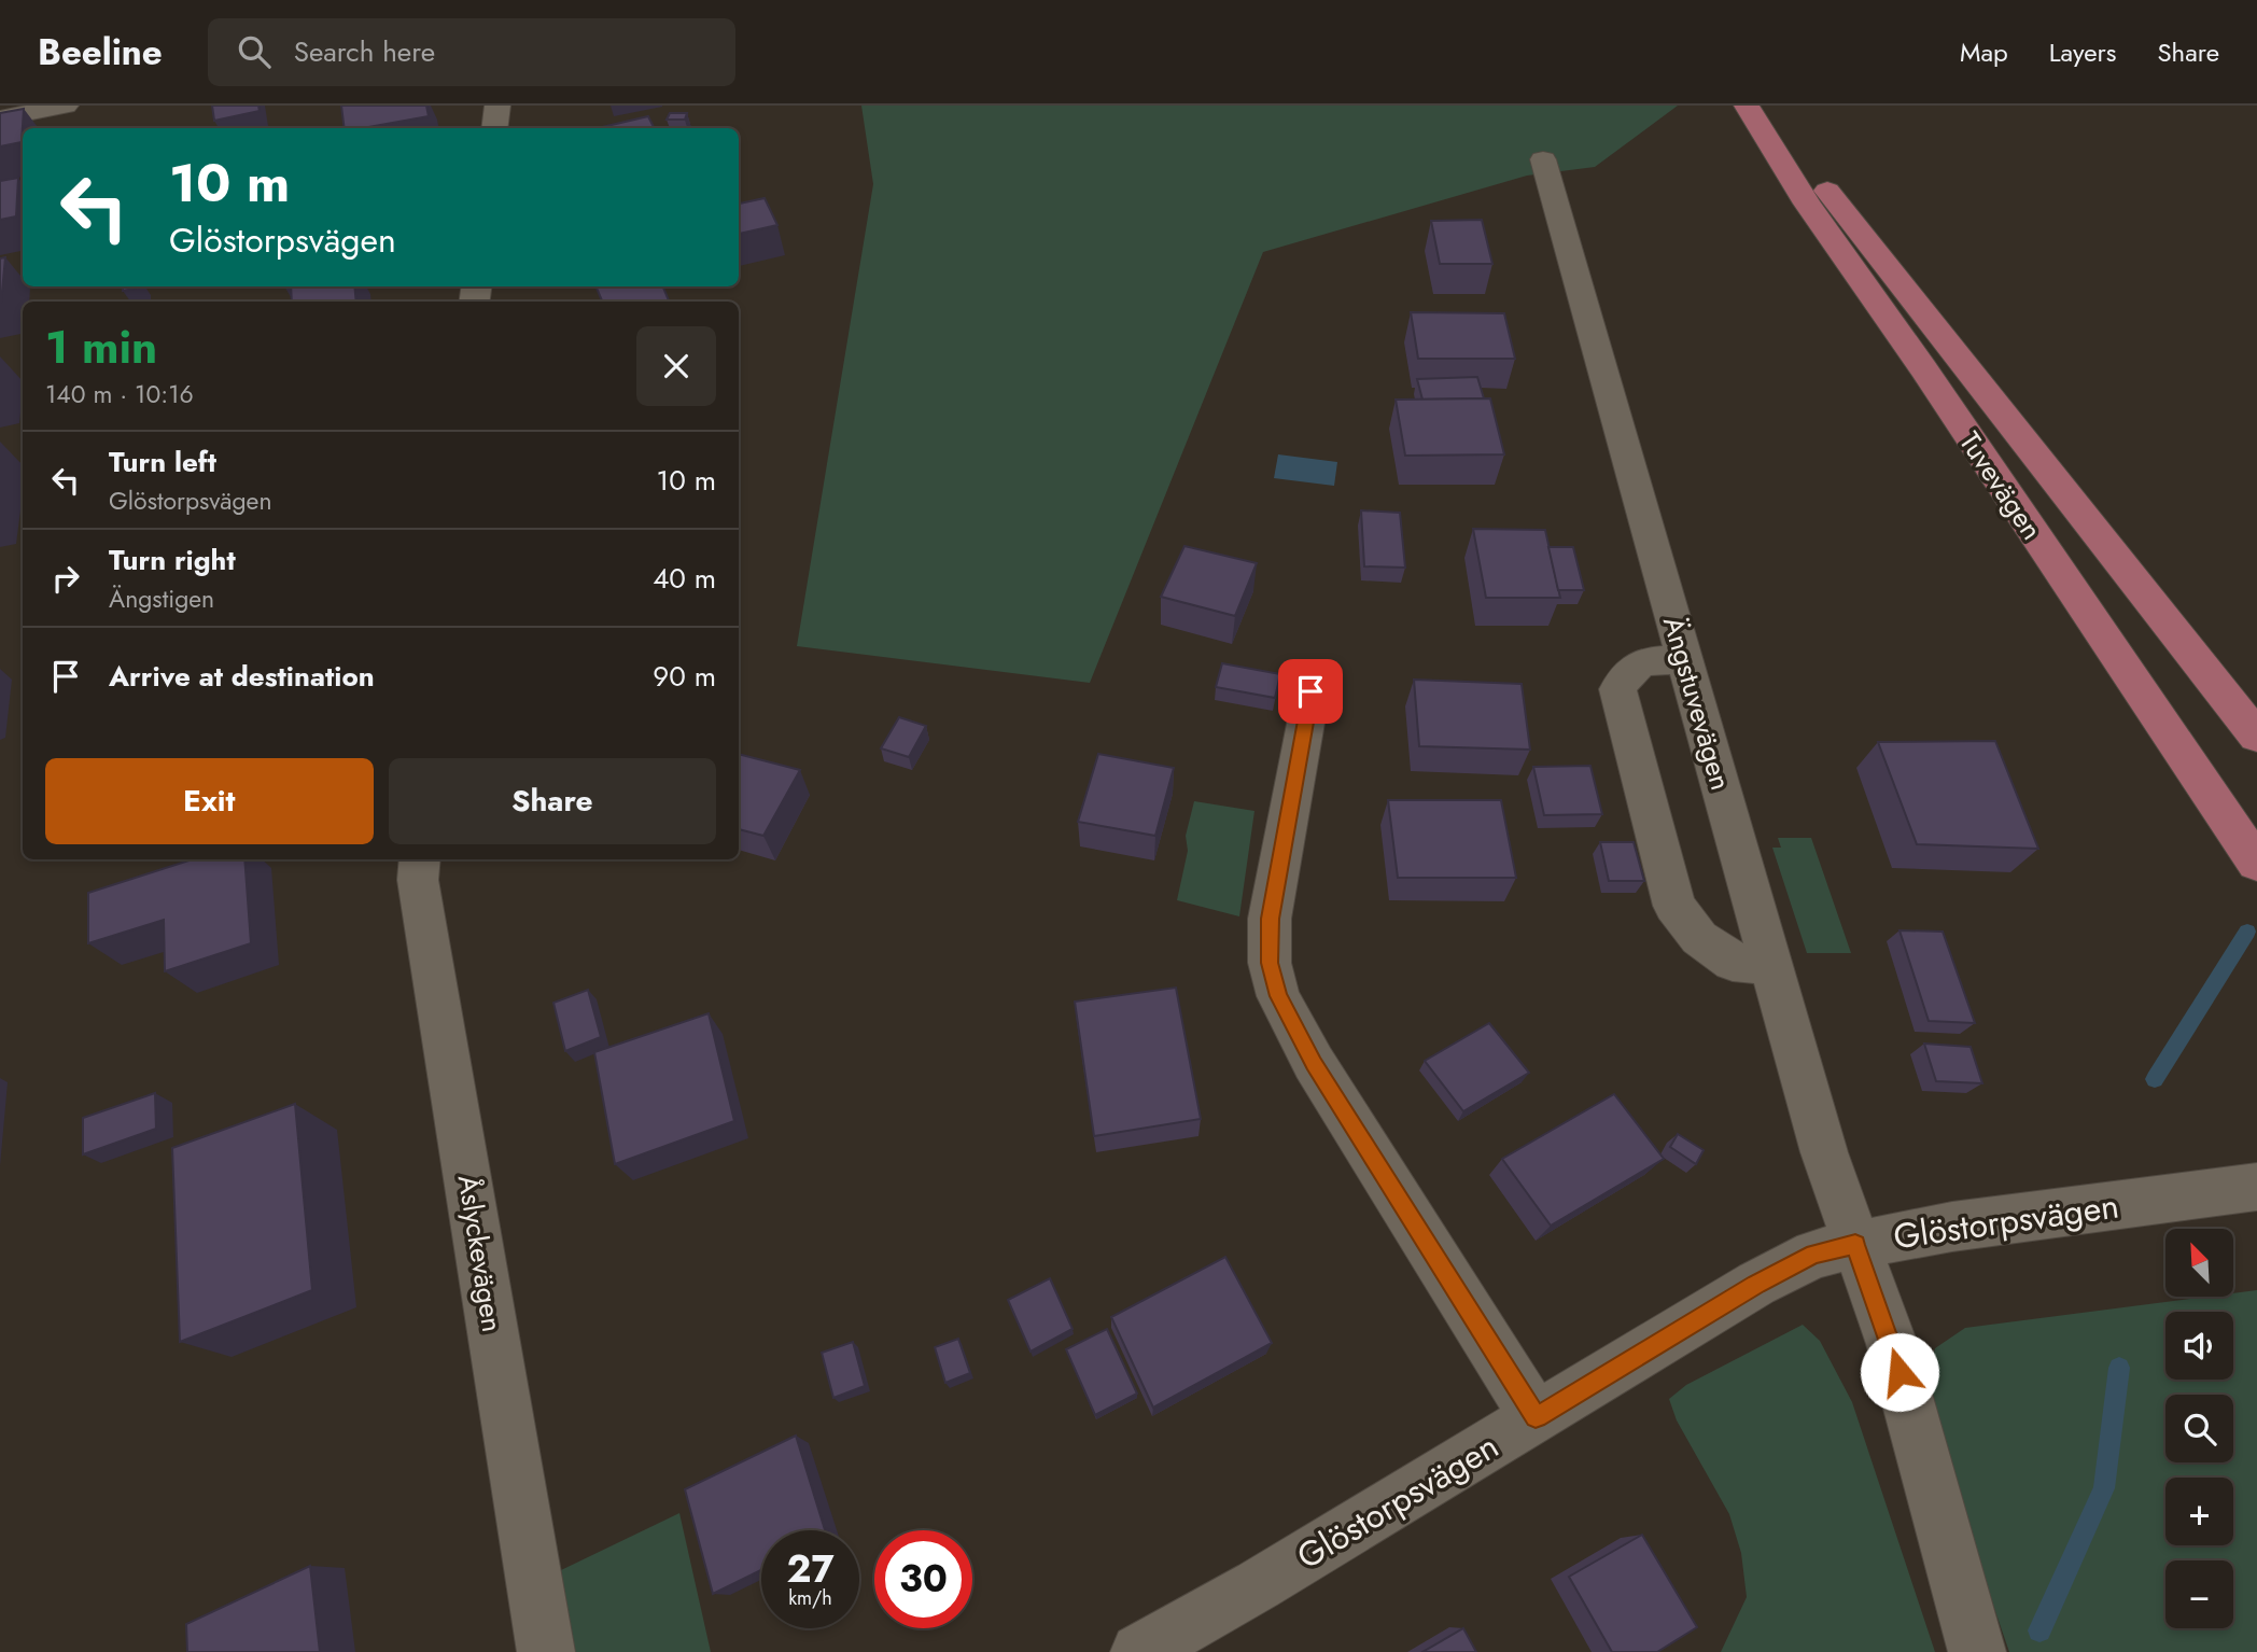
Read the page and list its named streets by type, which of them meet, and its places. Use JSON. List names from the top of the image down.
{
  "streets": {
    "main road": ["Tuvevägen"],
    "street": ["Ängstuvevägen", "Glöstorpsvägen", "Åslyckevägen"]
  },
  "crossings": [
    ["Ängstuvevägen", "Glöstorpsvägen"]
  ],
  "north": "top left",
  "page": {
    "header": "Beeline",
    "search": "Search here",
    "nav": ["Map", "Layers", "Share"],
    "turn": ["10 m", "Glöstorpsvägen"],
    "heading": ["1 min", "140 m · 10:16"],
    "list": [
      {
        "name": "Turn left",
        "note": "Glöstorpsvägen",
        "value": "10 m"
      },
      {
        "name": "Turn right",
        "note": "Ängstigen",
        "value": "40 m"
      },
      {
        "name": "Arrive at destination",
        "value": "90 m"
      }
    ],
    "buttons": ["Exit", "Share"],
    "map_buttons": ["+", "−"],
    "speed": "27 km/h",
    "limit": "30"
  }
}
